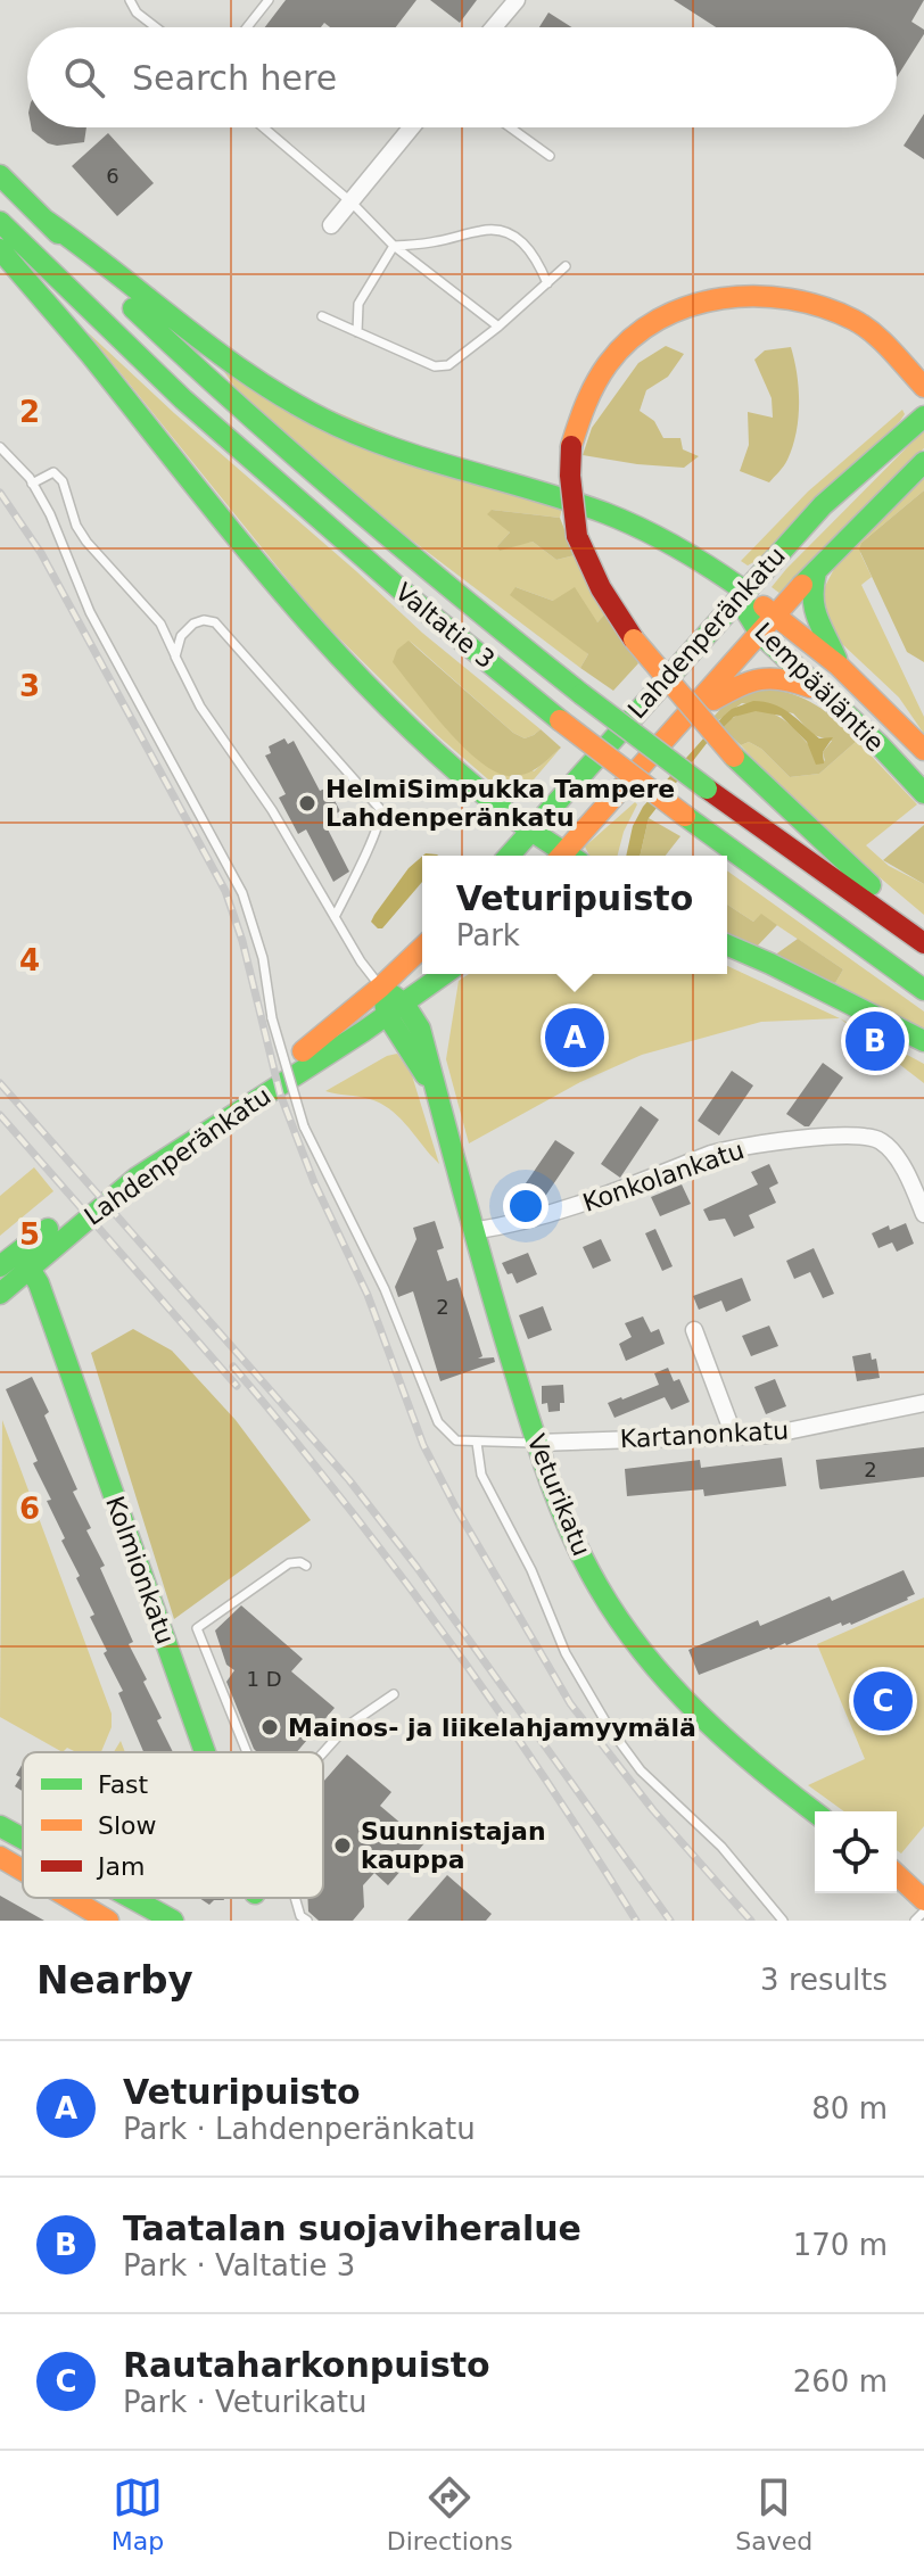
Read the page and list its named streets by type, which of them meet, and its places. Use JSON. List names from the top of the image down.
{
  "streets": {
    "main road": [
      "Valtatie 3",
      "Lahdenperänkatu",
      "Lempääläntie",
      "Veturikatu",
      "Kolmionkatu"
    ],
    "street": ["Konkolankatu", "Kartanonkatu"]
  },
  "crossings": [
    ["Lahdenperänkatu", "Lempääläntie"],
    ["Lahdenperänkatu", "Veturikatu"],
    ["Lahdenperänkatu", "Kolmionkatu"],
    ["Konkolankatu", "Veturikatu"],
    ["Kartanonkatu", "Veturikatu"]
  ],
  "places": ["HelmiSimpukka Tampere Lahdenperänkatu", "Mainos- ja liikelahjamyymälä", "Suunnistajan kauppa"],
  "house_numbers": [
    "6",
    "2",
    "2",
    "1 D"
  ],
  "legend": ["Fast", "Slow", "Jam"],
  "page": {
    "search": "Search here",
    "popup": ["Veturipuisto", "Park"],
    "pins": ["A", "B", "C"],
    "heading": ["Nearby", "3 results"],
    "list": [
      {
        "mark": "A",
        "name": "Veturipuisto",
        "note": "Park · Lahdenperänkatu",
        "value": "80 m"
      },
      {
        "mark": "B",
        "name": "Taatalan suojaviheralue",
        "note": "Park · Valtatie 3",
        "value": "170 m"
      },
      {
        "mark": "C",
        "name": "Rautaharkonpuisto",
        "note": "Park · Veturikatu",
        "value": "260 m"
      }
    ],
    "nav": ["Map", "Directions", "Saved"]
  },
  "grid": {
    "rows": [
      "2",
      "3",
      "4",
      "5",
      "6"
    ]
  }
}
